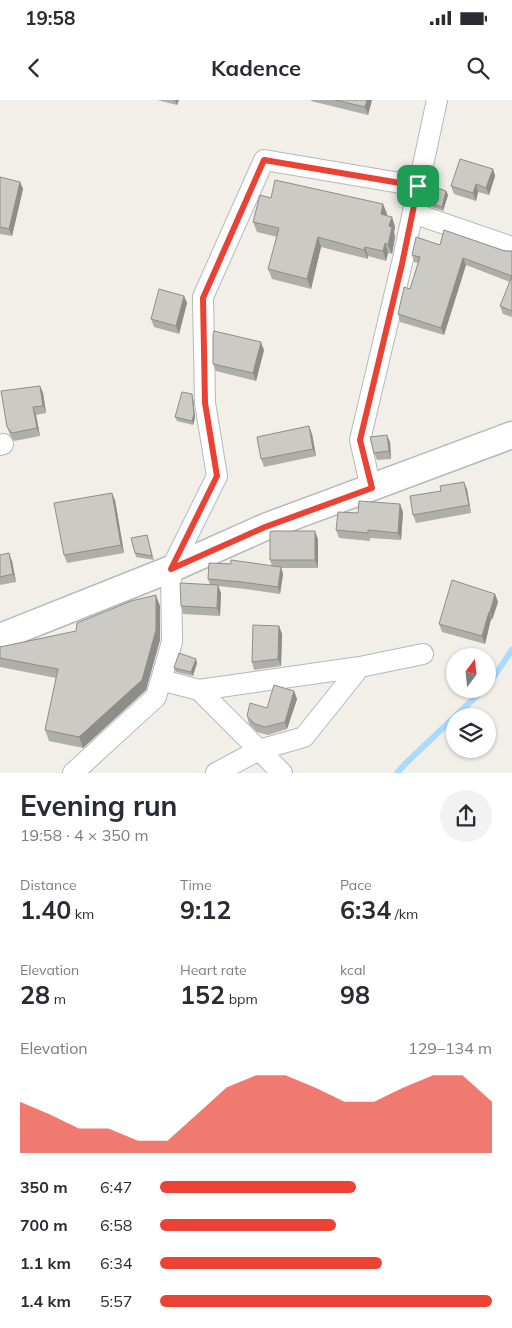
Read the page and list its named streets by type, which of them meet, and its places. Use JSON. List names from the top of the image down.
{
  "north": "top",
  "page": {
    "status": "19:58",
    "header": "Kadence",
    "heading": ["Evening run", "19:58 · 4 × 350 m"],
    "stats": [
      ["Distance", "1.40 km"],
      ["Time", "9:12"],
      ["Pace", "6:34 /km"],
      ["Elevation", "28 m"],
      ["Heart rate", "152 bpm"],
      ["kcal", "98"]
    ],
    "chart": ["Elevation", "129–134 m"],
    "list": [
      {
        "name": "350 m",
        "note": "6:47"
      },
      {
        "name": "700 m",
        "note": "6:58"
      },
      {
        "name": "1.1 km",
        "note": "6:34"
      },
      {
        "name": "1.4 km",
        "note": "5:57"
      }
    ]
  }
}
